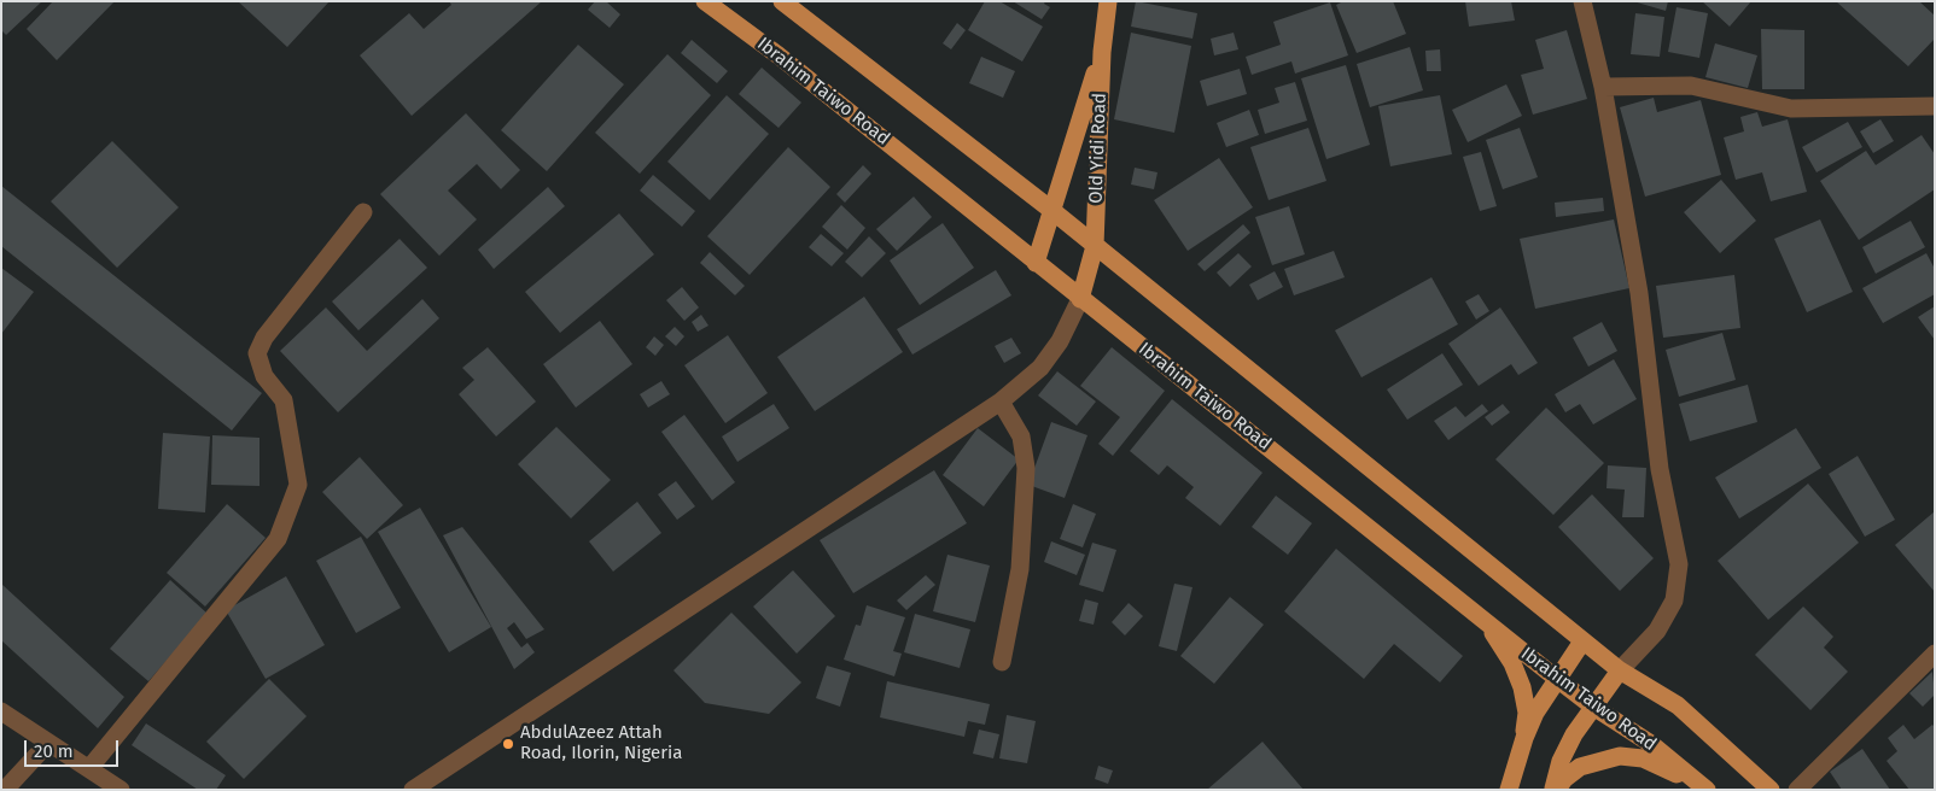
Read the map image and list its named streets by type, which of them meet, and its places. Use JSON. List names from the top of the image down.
{
  "streets": {
    "main road": ["Ibrahim Taiwo Road", "Old Yidi Road"]
  },
  "crossings": [
    ["Ibrahim Taiwo Road", "Old Yidi Road"]
  ],
  "places": ["AbdulAzeez Attah Road, Ilorin, Nigeria"],
  "scale_bar": "20 m"
}
